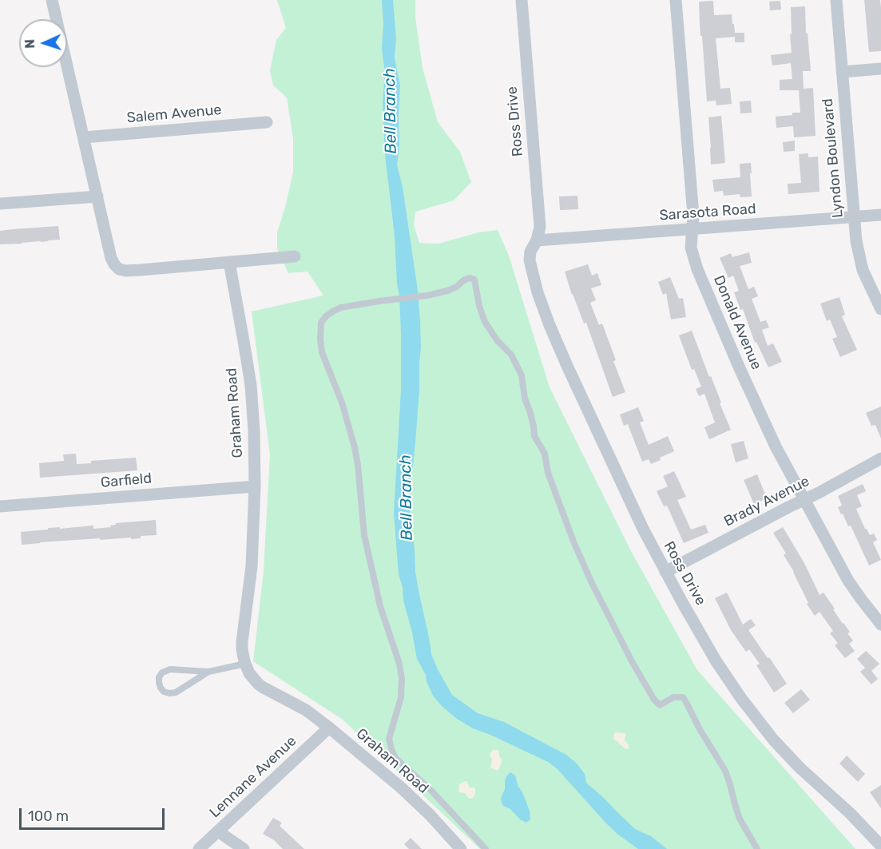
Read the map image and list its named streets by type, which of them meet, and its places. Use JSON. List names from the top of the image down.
{
  "streets": {
    "street": [
      "Salem Avenue",
      "Ross Drive",
      "Lyndon Boulevard",
      "Sarasota Road",
      "Donald Avenue",
      "Graham Road",
      "Garfield",
      "Brady Avenue",
      "Lennane Avenue"
    ]
  },
  "crossings": [
    ["Ross Drive", "Sarasota Road"],
    ["Ross Drive", "Brady Avenue"],
    ["Lyndon Boulevard", "Sarasota Road"],
    ["Sarasota Road", "Donald Avenue"],
    ["Donald Avenue", "Brady Avenue"],
    ["Graham Road", "Garfield"],
    ["Graham Road", "Lennane Avenue"]
  ],
  "water": ["Bell Branch"],
  "scale_bar": "100 m",
  "north": "left"
}
